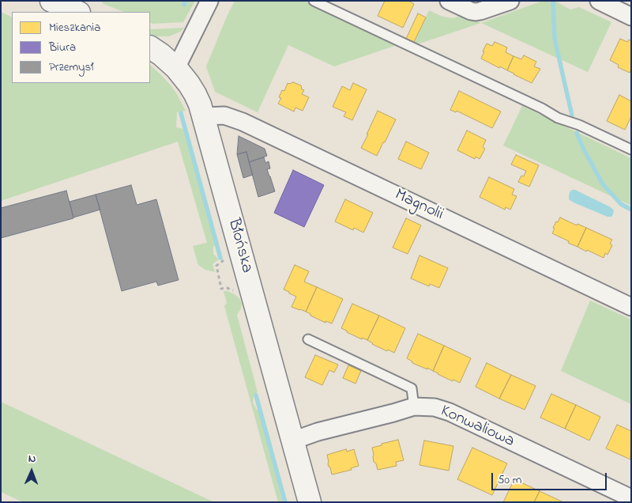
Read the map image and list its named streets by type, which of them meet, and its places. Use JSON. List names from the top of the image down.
{
  "streets": {
    "street": ["Magnolii", "Błońska", "Konwaliowa"]
  },
  "crossings": [
    ["Magnolii", "Błońska"],
    ["Błońska", "Konwaliowa"]
  ],
  "legend": ["Mieszkania", "Biura", "Przemysł"],
  "scale_bar": "50 m",
  "north": "top"
}
